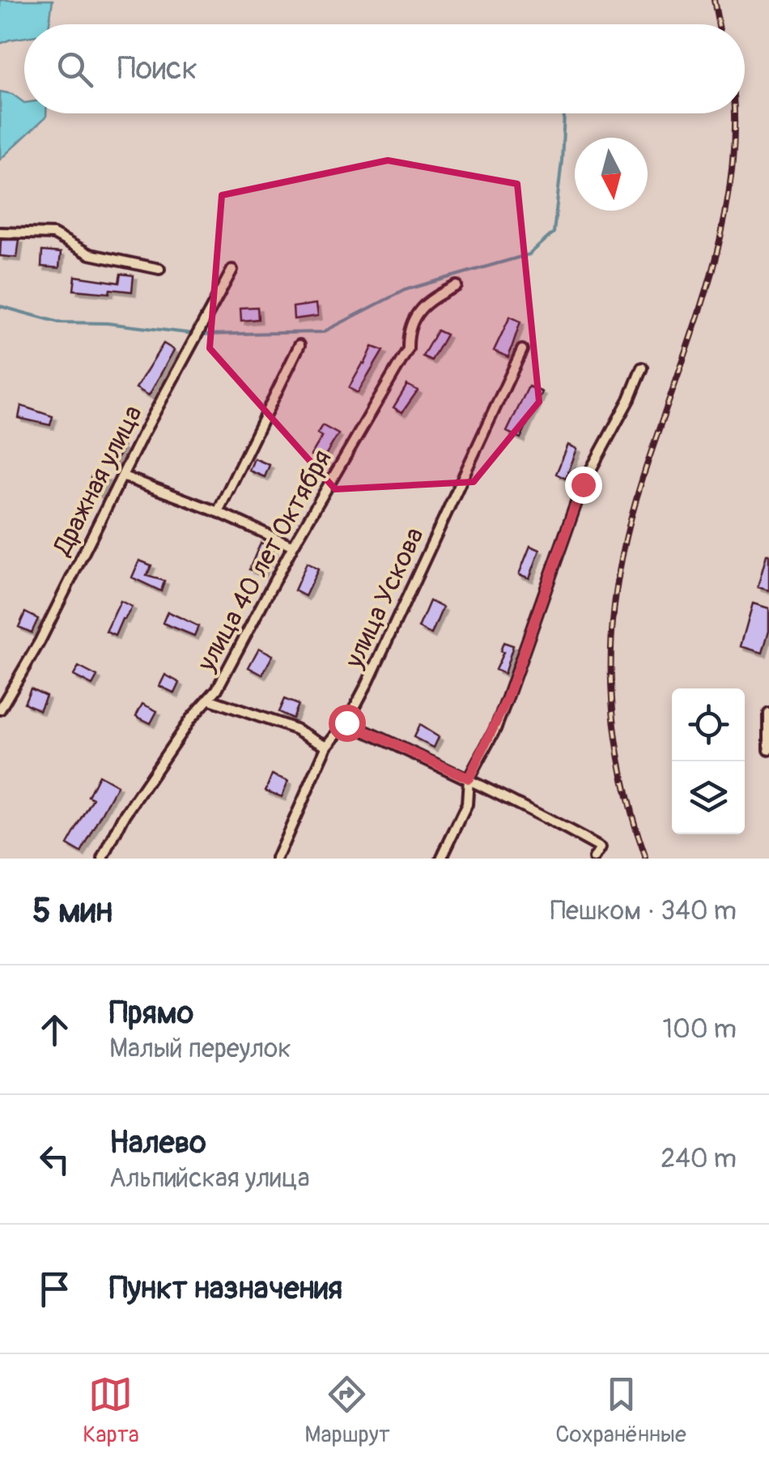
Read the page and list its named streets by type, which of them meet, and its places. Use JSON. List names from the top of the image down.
{
  "streets": {
    "street": ["Дражная улица", "улица 40 лет Октября", "улица Ускова"]
  },
  "north": "bottom",
  "page": {
    "search": "Поиск",
    "heading": ["5 мин", "Пешком · 340 m"],
    "list": [
      ["Прямо", "Малый переулок", "100 m"],
      ["Налево", "Альпийская улица", "240 m"],
      "Пункт назначения"
    ],
    "nav": ["Карта", "Маршрут", "Сохранённые"]
  }
}
